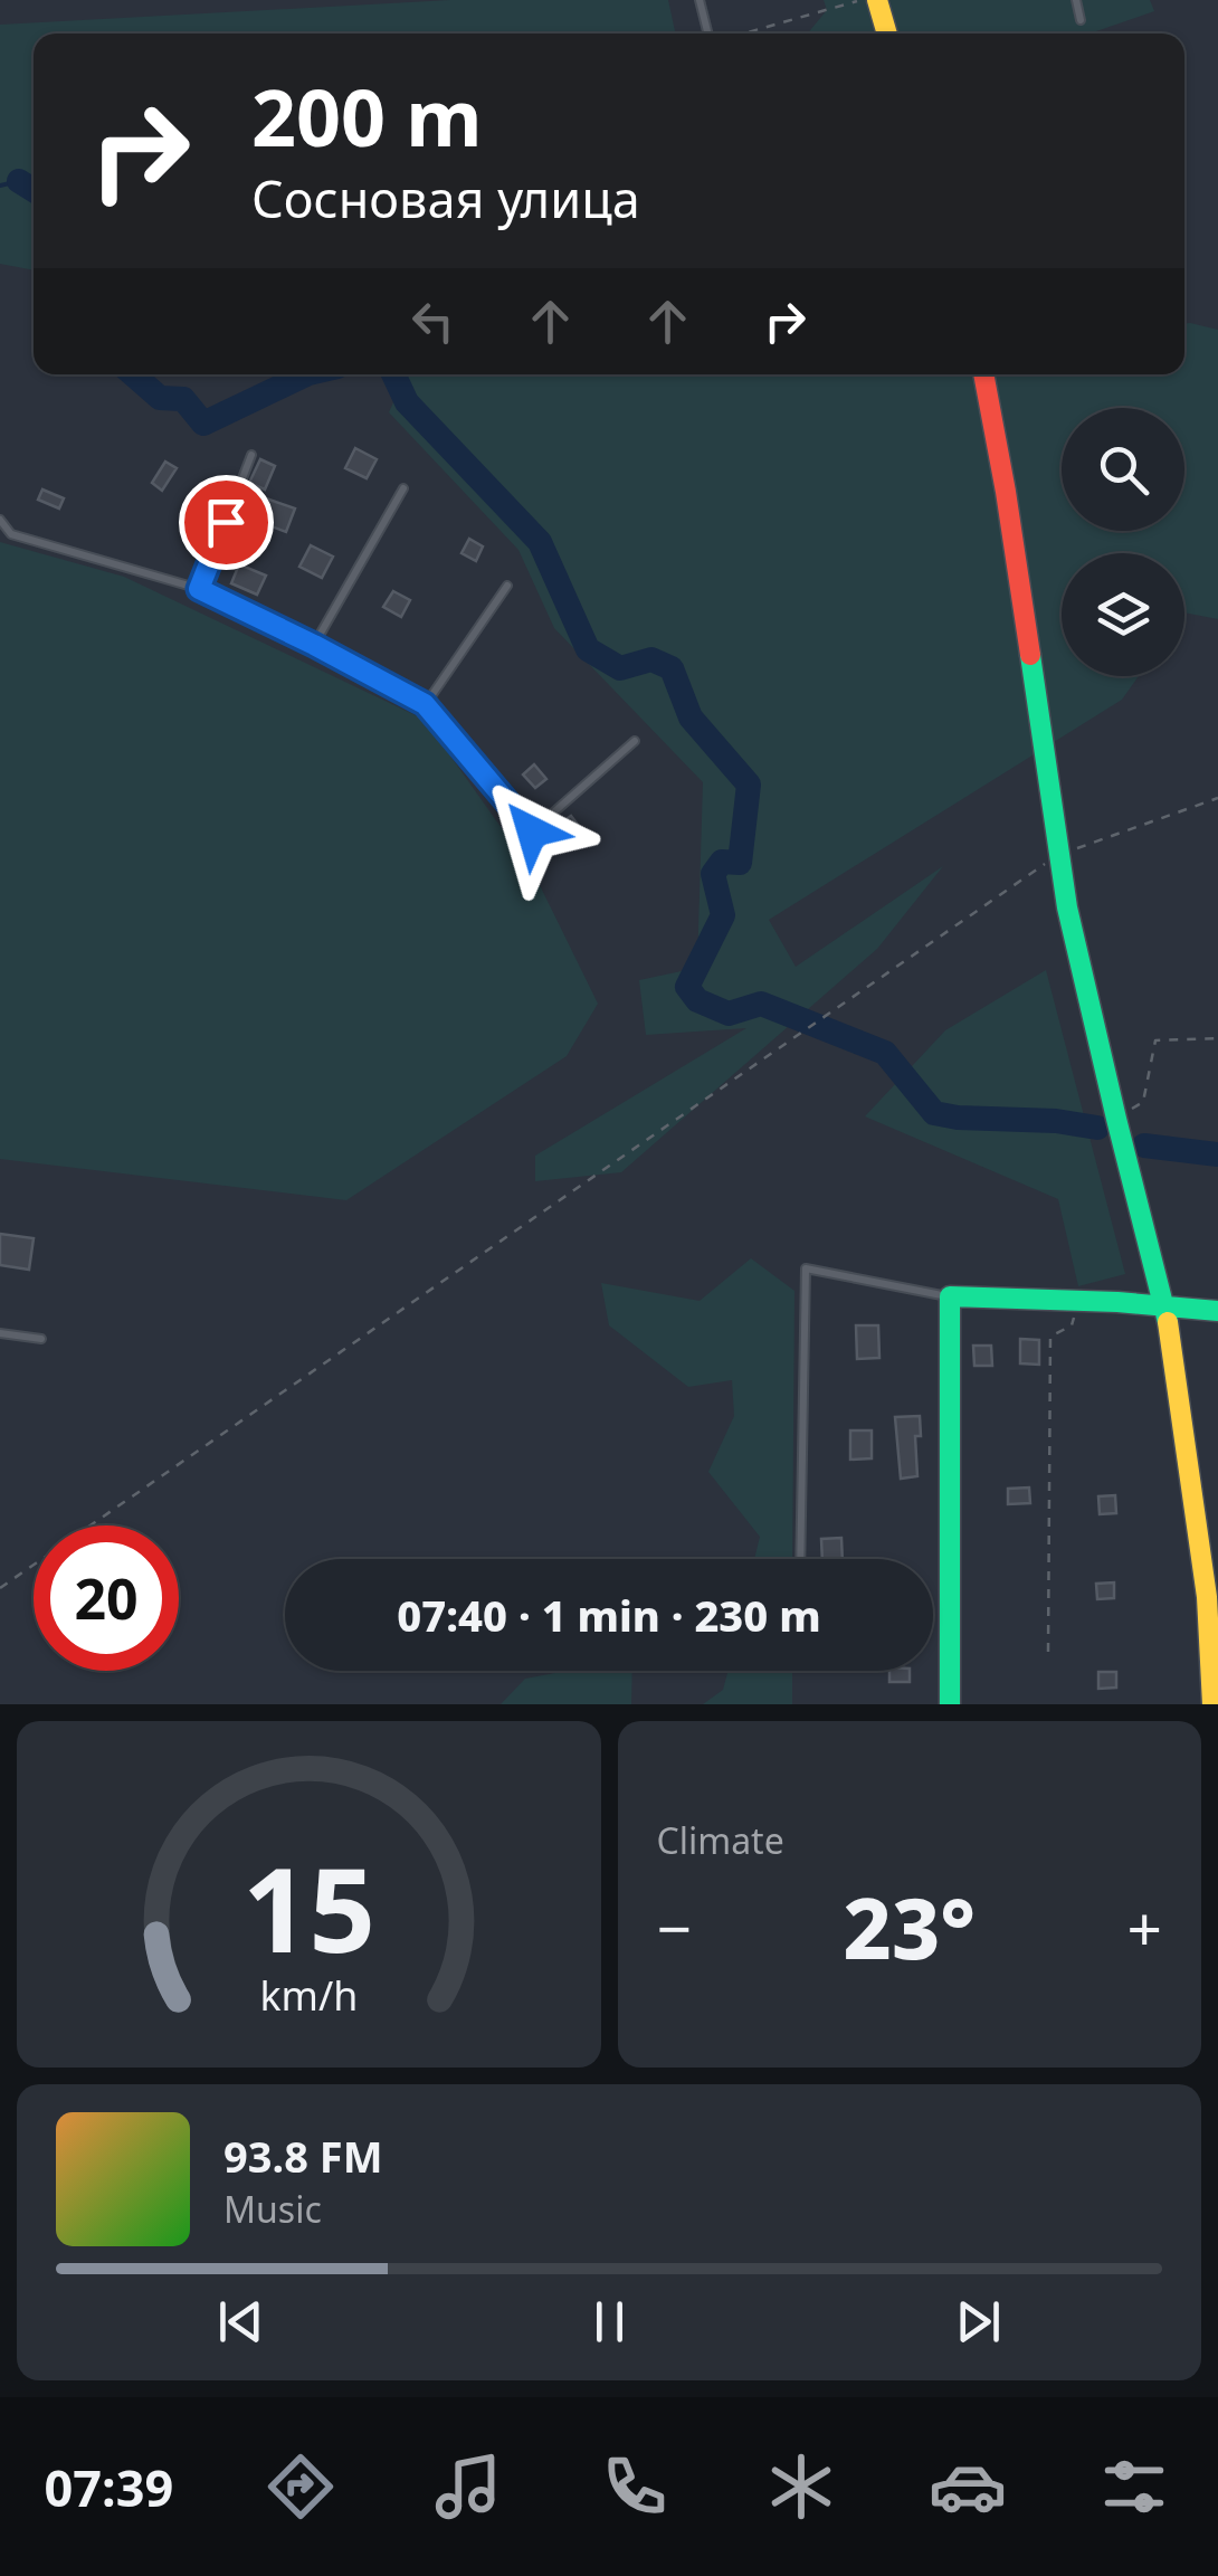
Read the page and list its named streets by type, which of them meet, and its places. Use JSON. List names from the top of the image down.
{
  "page": {
    "turn": ["200 m", "Сосновая улица"],
    "limit": "20",
    "trip": "07:40 · 1 min · 230 m",
    "tile": "Climate",
    "heat": ["−", "23°", "+"],
    "song": ["93.8 FM", "Music"],
    "tabs": "07:39",
    "gauge": ["15", "km/h"]
  }
}
